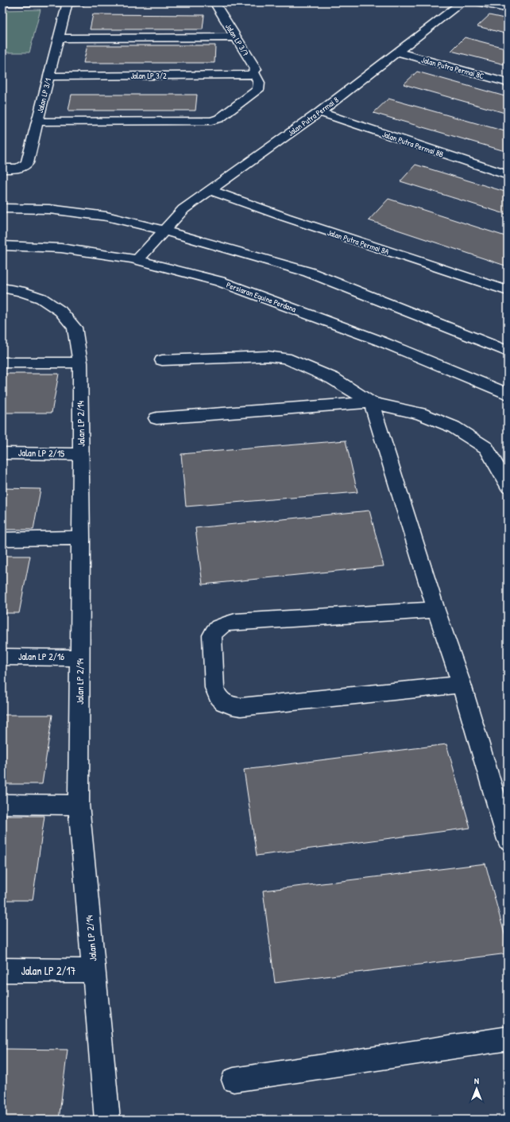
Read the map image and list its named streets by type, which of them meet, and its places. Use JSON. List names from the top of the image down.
{
  "streets": {
    "street": [
      "Jalan LP 3/7",
      "Jalan Putra Permai 8C",
      "Jalan LP 3/2",
      "Jalan LP 3/1",
      "Jalan Putra Permai 8",
      "Jalan Putra Permai 8B",
      "Jalan Putra Permai 8A",
      "Persiaran Equine Perdana",
      "Jalan LP 2/14",
      "Jalan LP 2/15",
      "Jalan LP 2/16",
      "Jalan LP 2/17"
    ]
  },
  "crossings": [
    ["Jalan LP 3/7", "Jalan LP 3/2"],
    ["Jalan Putra Permai 8C", "Jalan Putra Permai 8"],
    ["Jalan LP 3/2", "Jalan LP 3/1"],
    ["Jalan Putra Permai 8", "Jalan Putra Permai 8B"],
    ["Jalan Putra Permai 8", "Jalan Putra Permai 8A"],
    ["Jalan Putra Permai 8", "Persiaran Equine Perdana"],
    ["Jalan LP 2/14", "Jalan LP 2/15"],
    ["Jalan LP 2/14", "Jalan LP 2/16"],
    ["Jalan LP 2/14", "Jalan LP 2/17"]
  ],
  "north": "top"
}
